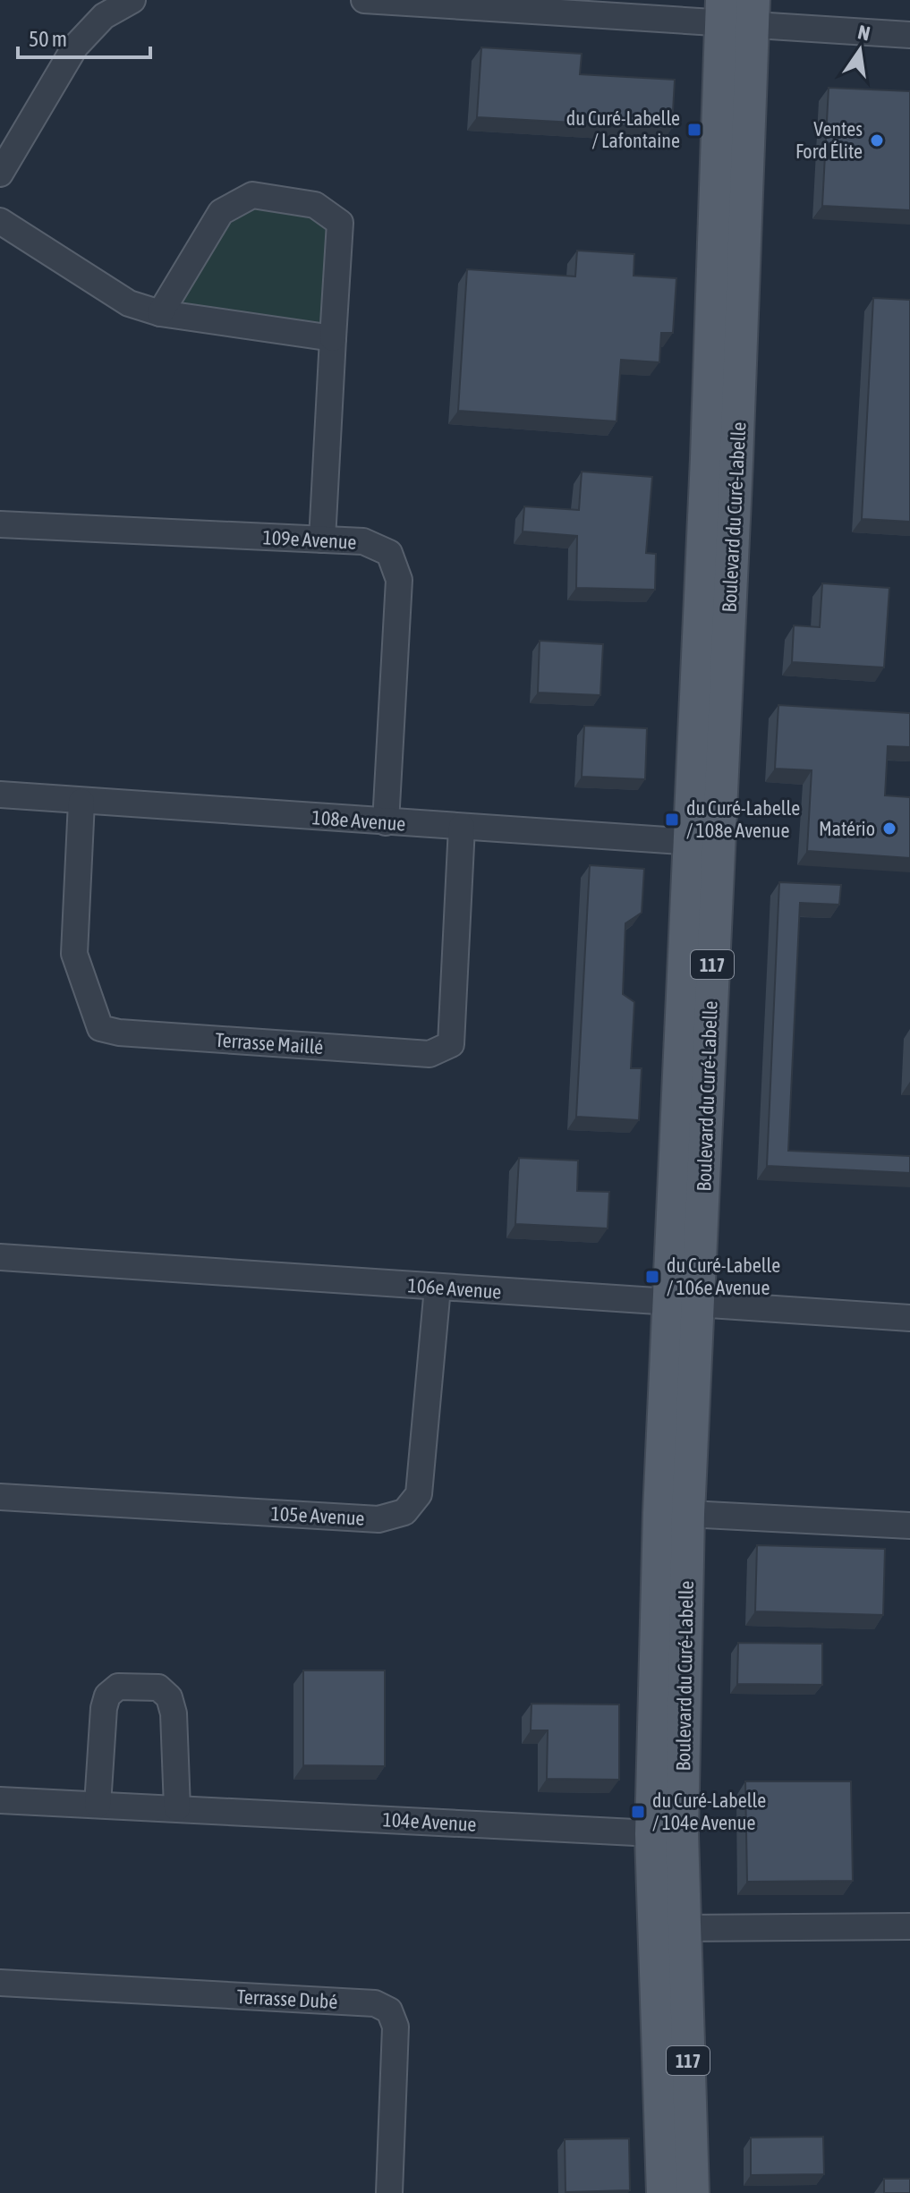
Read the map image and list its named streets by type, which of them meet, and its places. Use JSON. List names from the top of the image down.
{
  "streets": {
    "main road": ["Boulevard du Curé-Labelle", "117"],
    "street": [
      "109e Avenue",
      "108e Avenue",
      "Terrasse Maillé",
      "106e Avenue",
      "105e Avenue",
      "104e Avenue",
      "Terrasse Dubé"
    ]
  },
  "crossings": [
    ["Boulevard du Curé-Labelle", "108e Avenue"],
    ["Boulevard du Curé-Labelle", "106e Avenue"],
    ["Boulevard du Curé-Labelle", "104e Avenue"],
    ["109e Avenue", "108e Avenue"],
    ["108e Avenue", "Terrasse Maillé"],
    ["106e Avenue", "105e Avenue"]
  ],
  "places": {
    "transit": [
      "du Curé-Labelle / Lafontaine",
      "du Curé-Labelle / 108e Avenue",
      "du Curé-Labelle / 106e Avenue",
      "du Curé-Labelle / 104e Avenue"
    ],
    "other": ["Ventes Ford Élite", "Matério"]
  },
  "scale_bar": "50 m",
  "north": "top"
}
